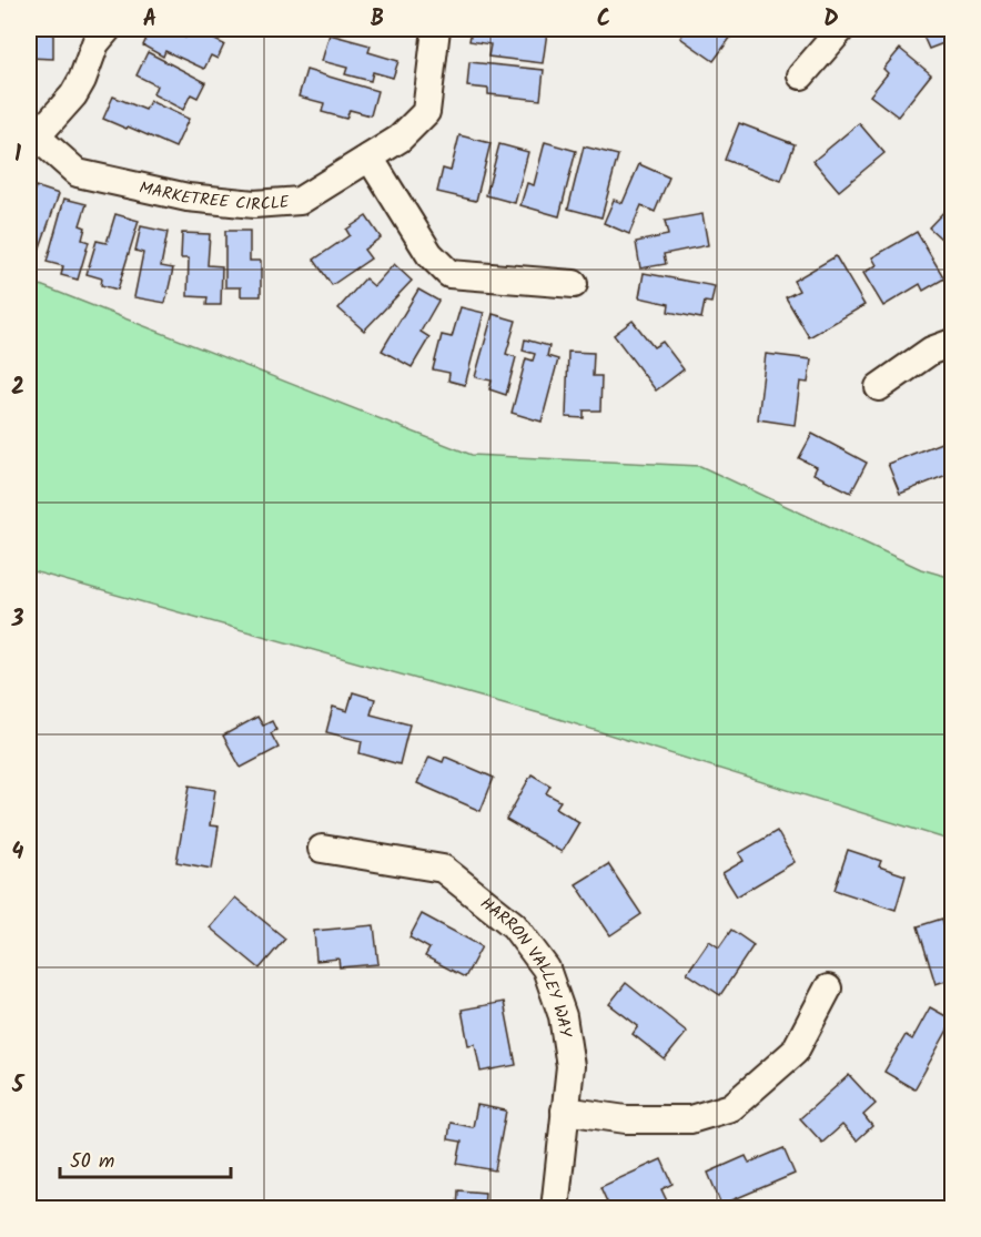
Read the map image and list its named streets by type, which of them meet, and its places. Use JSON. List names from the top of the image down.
{
  "streets": {
    "street": ["MARKETREE CIRCLE", "HARRON VALLEY WAY"]
  },
  "scale_bar": "50 m",
  "grid": {
    "columns": [
      "A",
      "B",
      "C",
      "D"
    ],
    "rows": [
      "1",
      "2",
      "3",
      "4",
      "5"
    ]
  }
}
